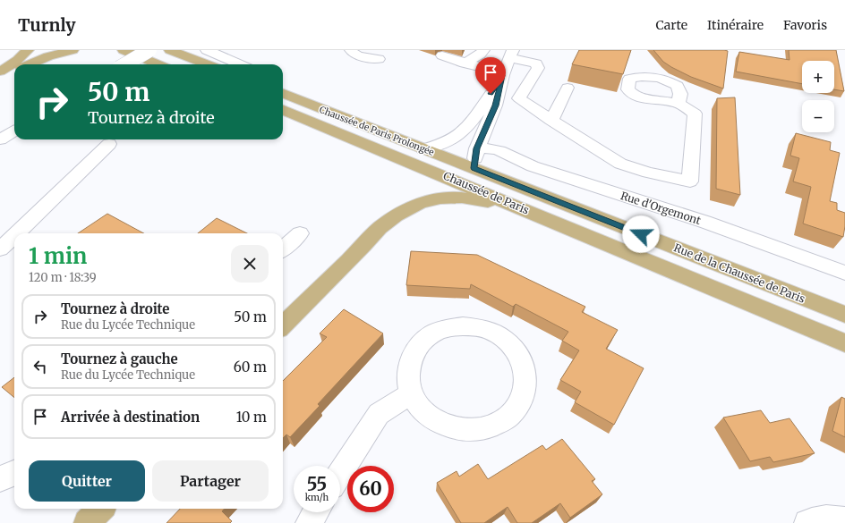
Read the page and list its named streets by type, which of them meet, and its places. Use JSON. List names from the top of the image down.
{
  "streets": {
    "main road": ["Chaussée de Paris Prolongée", "Chaussée de Paris", "Rue de la Chaussée de Paris"],
    "street": ["Rue d'Orgemont"]
  },
  "crossings": [
    ["Chaussée de Paris Prolongée", "Rue de la Chaussée de Paris"],
    ["Chaussée de Paris", "Rue de la Chaussée de Paris"]
  ],
  "page": {
    "header": "Turnly",
    "nav": ["Carte", "Itinéraire", "Favoris"],
    "map_buttons": ["+", "−"],
    "turn": ["50 m", "Tournez à droite"],
    "heading": ["1 min", "120 m · 18:39"],
    "list": [
      {
        "name": "Tournez à droite",
        "note": "Rue du Lycée Technique",
        "value": "50 m"
      },
      {
        "name": "Tournez à gauche",
        "note": "Rue du Lycée Technique",
        "value": "60 m"
      },
      {
        "name": "Arrivée à destination",
        "value": "10 m"
      }
    ],
    "buttons": ["Quitter", "Partager"],
    "speed": "55 km/h",
    "limit": "60"
  }
}
